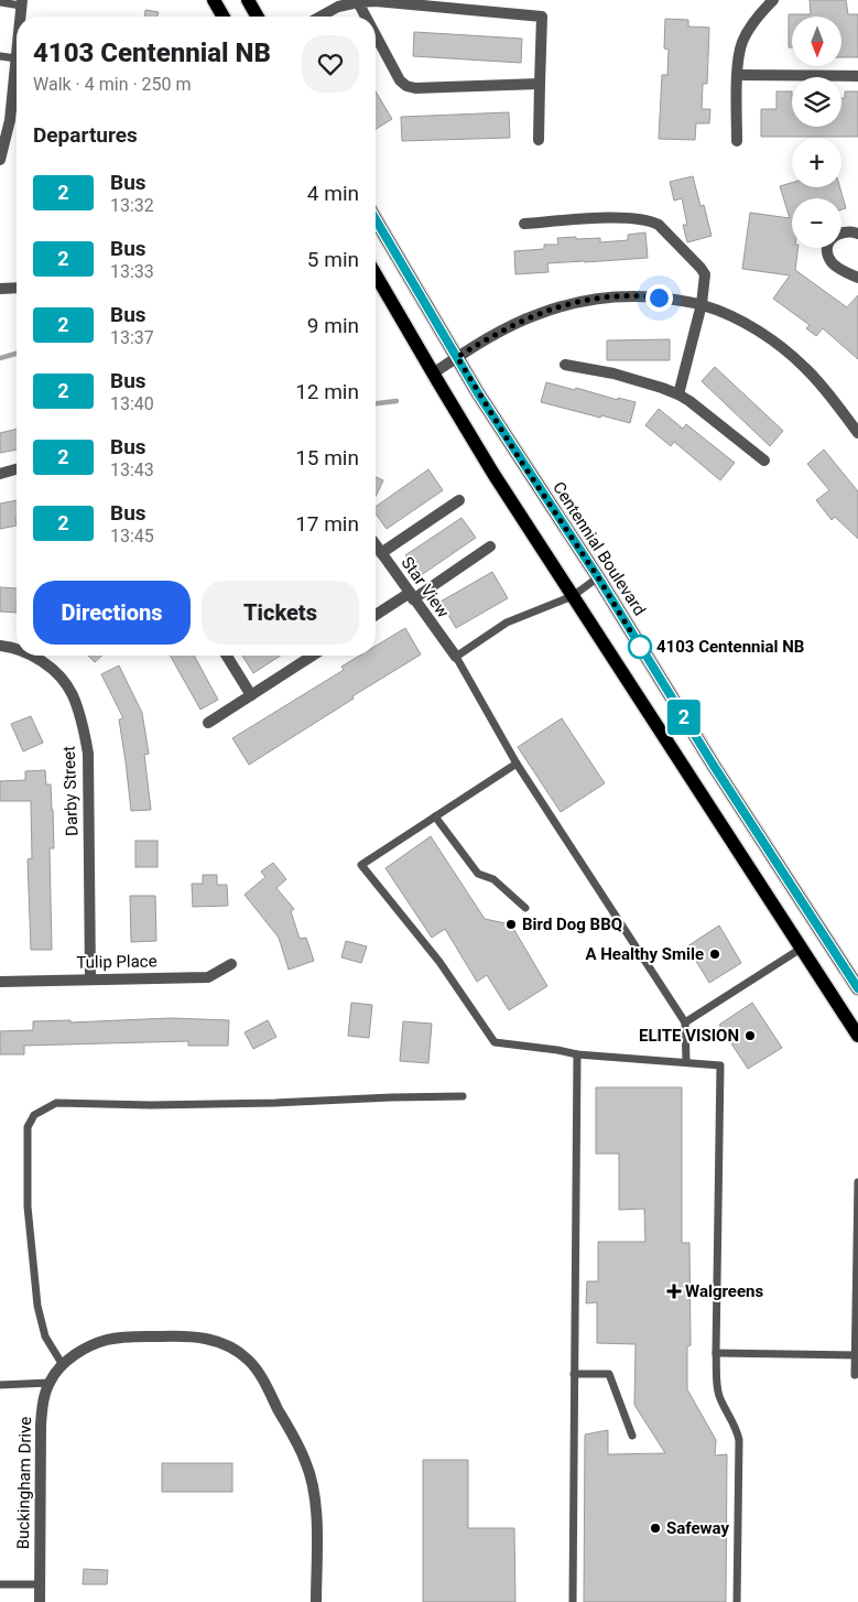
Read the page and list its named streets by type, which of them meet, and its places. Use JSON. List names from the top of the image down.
{
  "streets": {
    "main road": ["Centennial Boulevard"],
    "street": [
      "Star View",
      "Darby Street",
      "Tulip Place",
      "Buckingham Drive"
    ]
  },
  "crossings": [
    ["Darby Street", "Tulip Place"]
  ],
  "places": {
    "other": [
      "4103 Centennial NB",
      "Bird Dog BBQ",
      "A Healthy Smile",
      "ELITE VISION",
      "Safeway"
    ],
    "health": ["Walgreens"]
  },
  "lines": ["bus line 2"],
  "north": "bottom",
  "page": {
    "on_map": "2",
    "map_buttons": ["+", "−"],
    "heading": [
      ["4103 Centennial NB", "Walk · 4 min · 250 m"],
      "Departures"
    ],
    "list": [
      {
        "mark": "2",
        "name": "Bus",
        "note": "13:32",
        "value": "4 min"
      },
      {
        "mark": "2",
        "name": "Bus",
        "note": "13:33",
        "value": "5 min"
      },
      {
        "mark": "2",
        "name": "Bus",
        "note": "13:37",
        "value": "9 min"
      },
      {
        "mark": "2",
        "name": "Bus",
        "note": "13:40",
        "value": "12 min"
      },
      {
        "mark": "2",
        "name": "Bus",
        "note": "13:43",
        "value": "15 min"
      },
      {
        "mark": "2",
        "name": "Bus",
        "note": "13:45",
        "value": "17 min"
      }
    ],
    "buttons": ["Directions", "Tickets"]
  }
}
